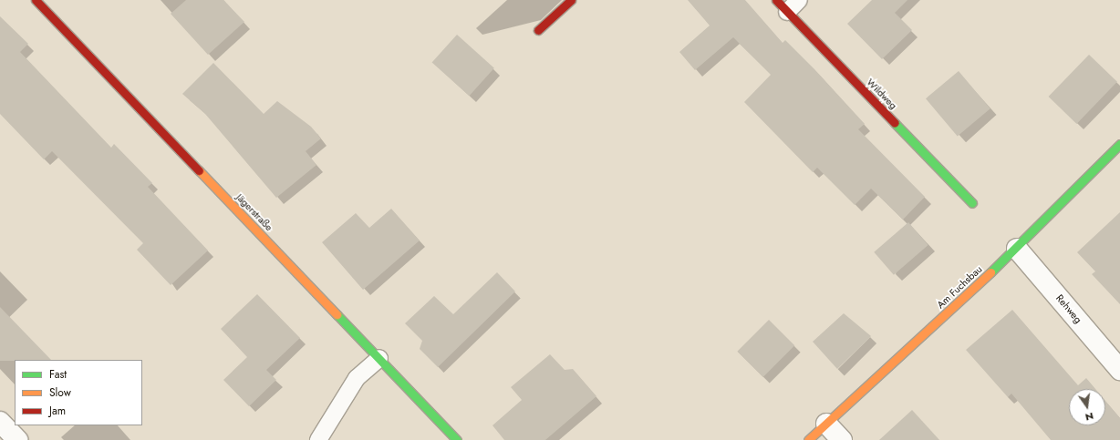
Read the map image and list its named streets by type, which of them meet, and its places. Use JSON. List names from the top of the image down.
{
  "streets": {
    "street": [
      "Wildweg",
      "Jägerstraße",
      "Am Fuchsbau",
      "Rehweg"
    ]
  },
  "crossings": [
    ["Am Fuchsbau", "Rehweg"]
  ],
  "legend": ["Fast", "Slow", "Jam"],
  "north": "bottom"
}
